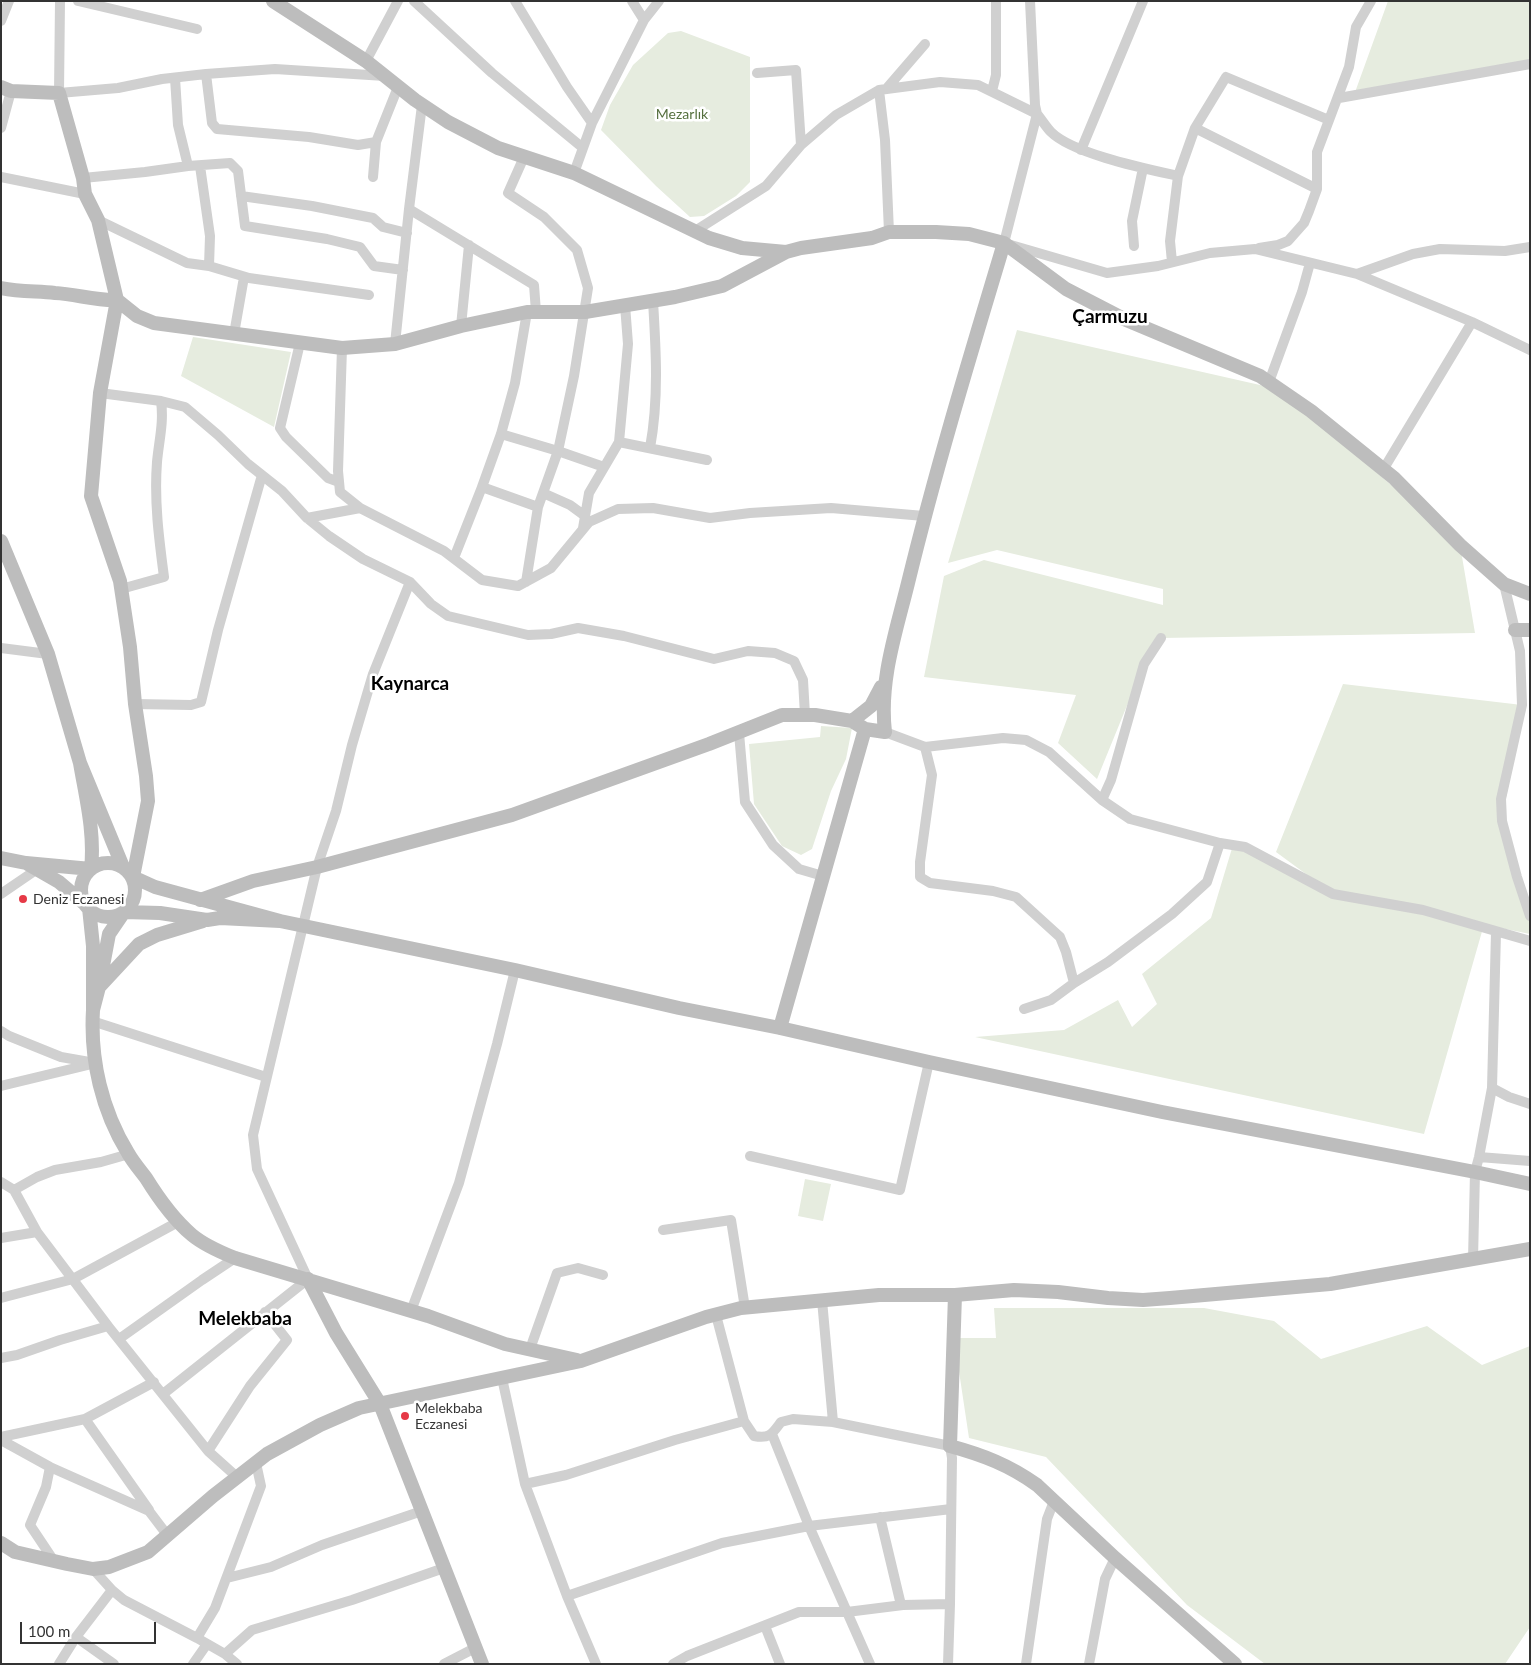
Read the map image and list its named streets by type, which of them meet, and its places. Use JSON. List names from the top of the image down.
{
  "districts": ["Çarmuzu", "Kaynarca", "Melekbaba"],
  "parks": ["Mezarlık"],
  "places": ["Deniz Eczanesi", "Melekbaba Eczanesi"],
  "scale_bar": "100 m"
}
